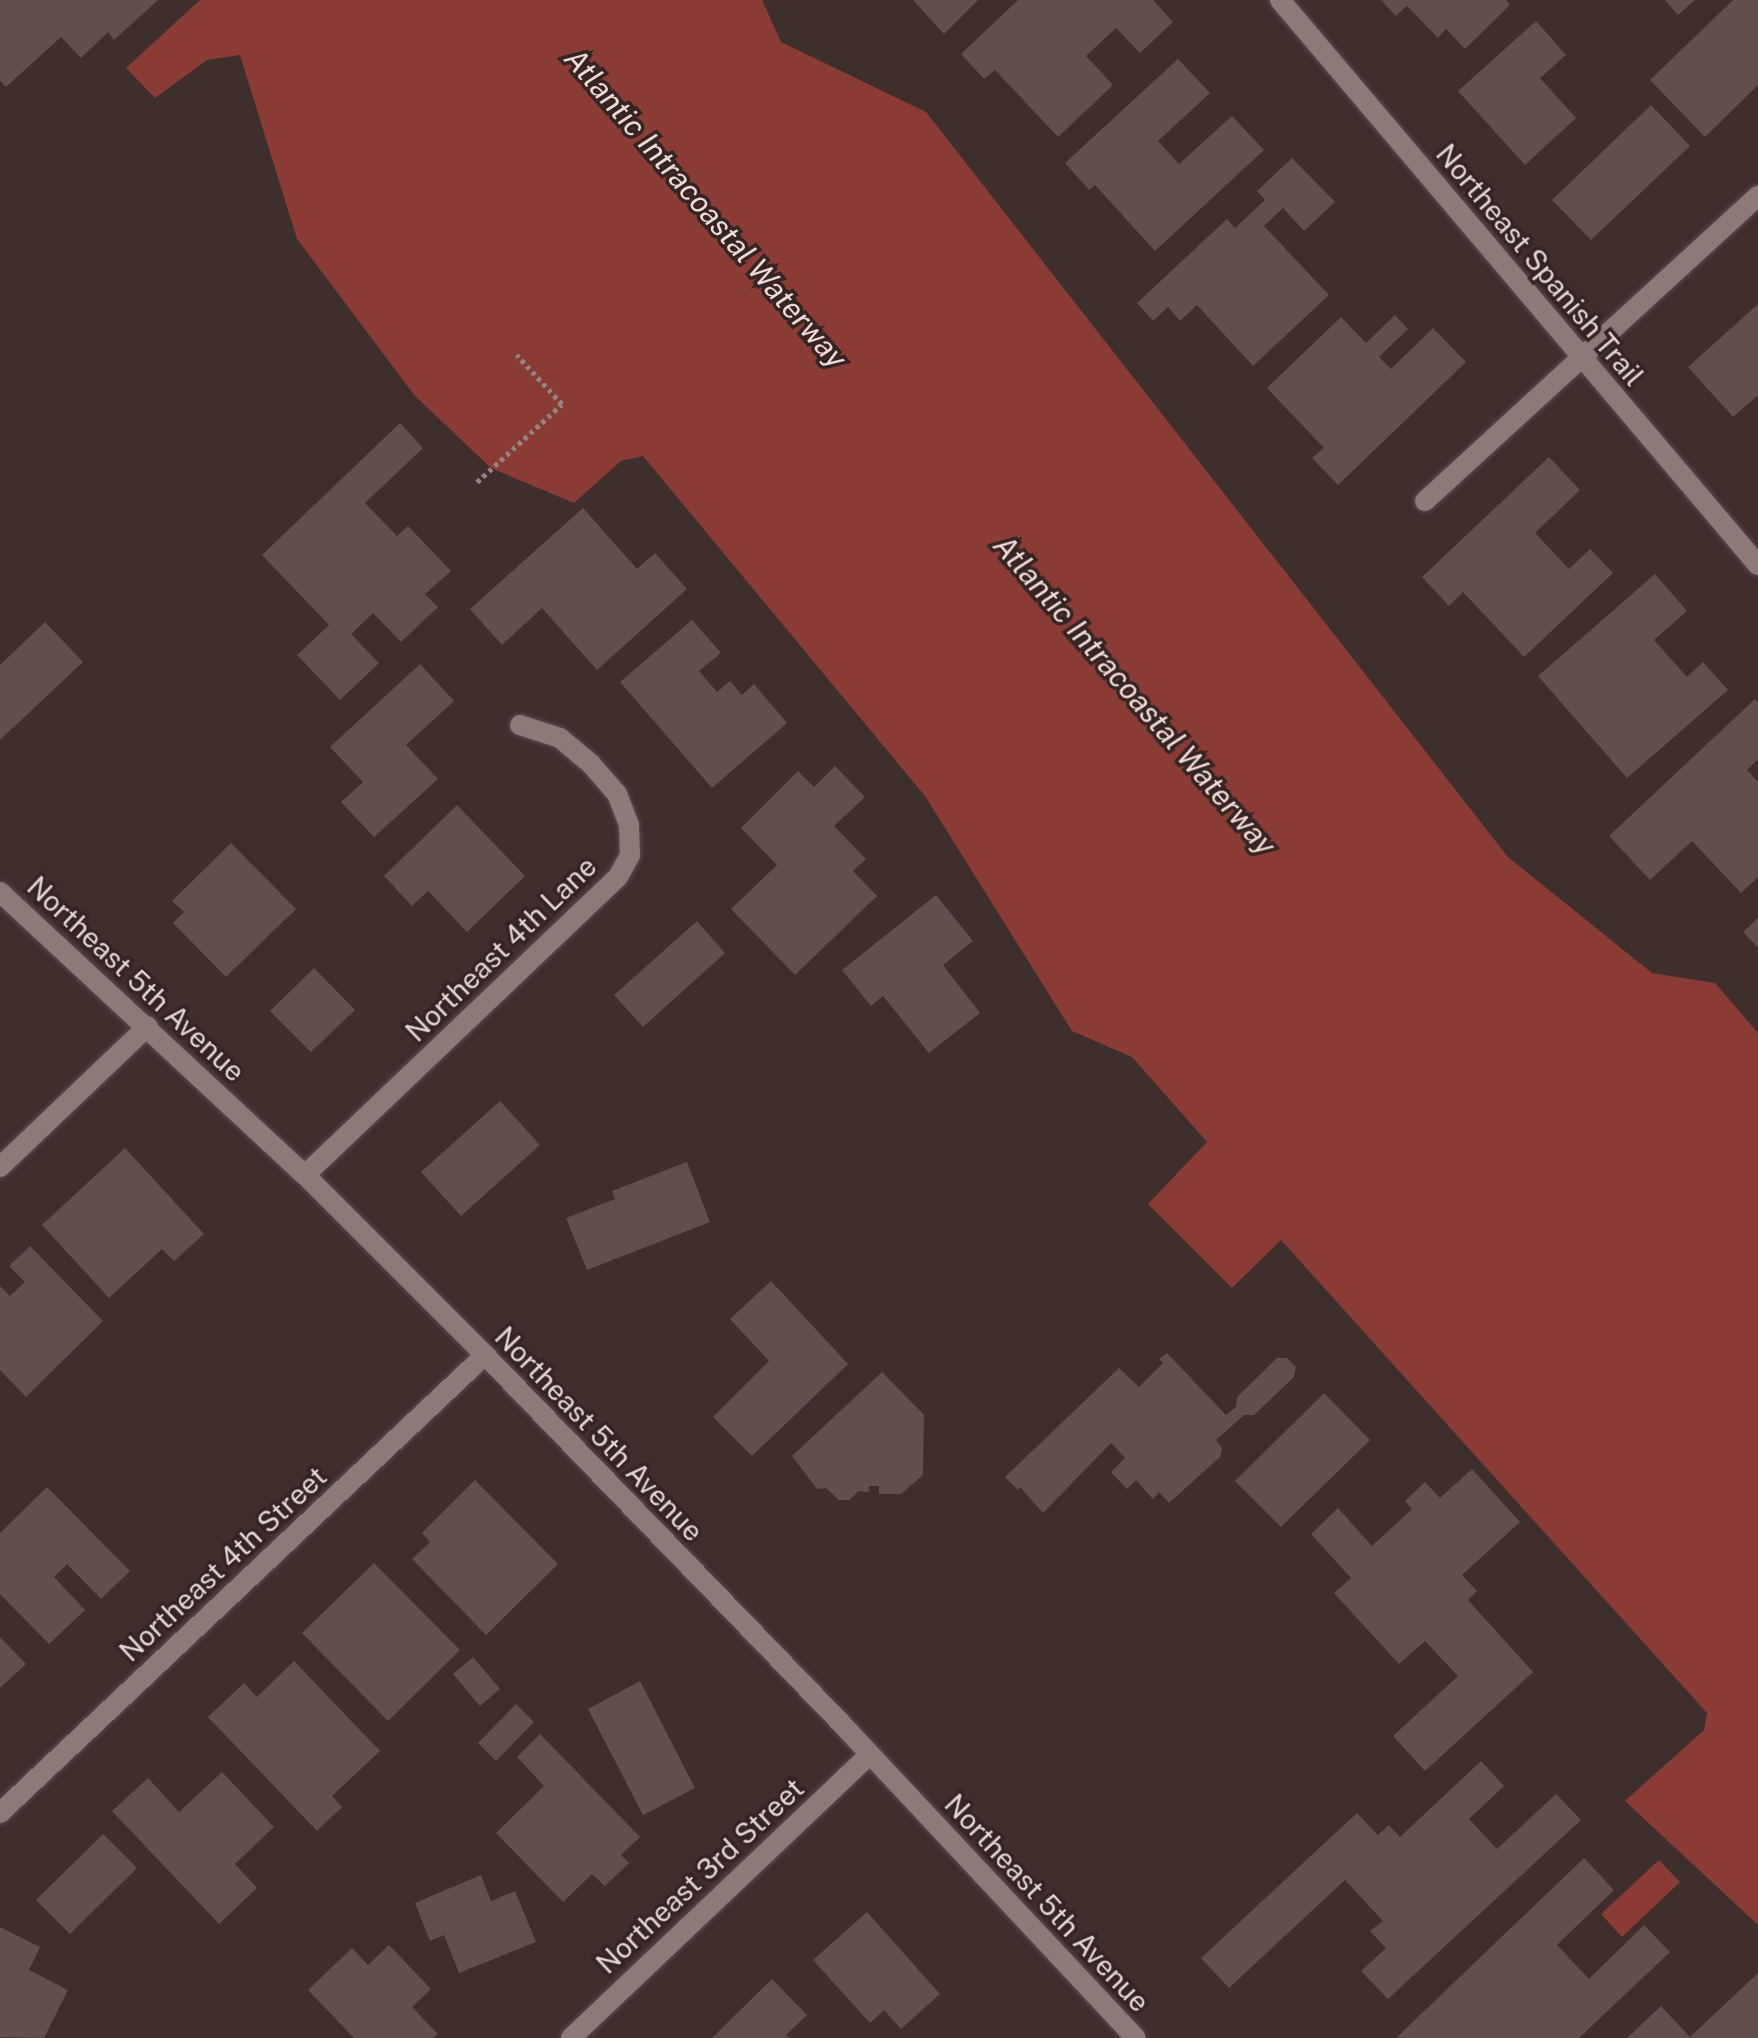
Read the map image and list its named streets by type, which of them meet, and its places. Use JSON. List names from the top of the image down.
{
  "streets": {
    "street": [
      "Northeast Spanish Trail",
      "Northeast 4th Lane",
      "Northeast 5th Avenue",
      "Northeast 4th Street",
      "Northeast 3rd Street"
    ]
  },
  "crossings": [
    ["Northeast 4th Lane", "Northeast 5th Avenue"],
    ["Northeast 5th Avenue", "Northeast 4th Street"],
    ["Northeast 5th Avenue", "Northeast 3rd Street"]
  ],
  "water": ["Atlantic Intracoastal Waterway"]
}
